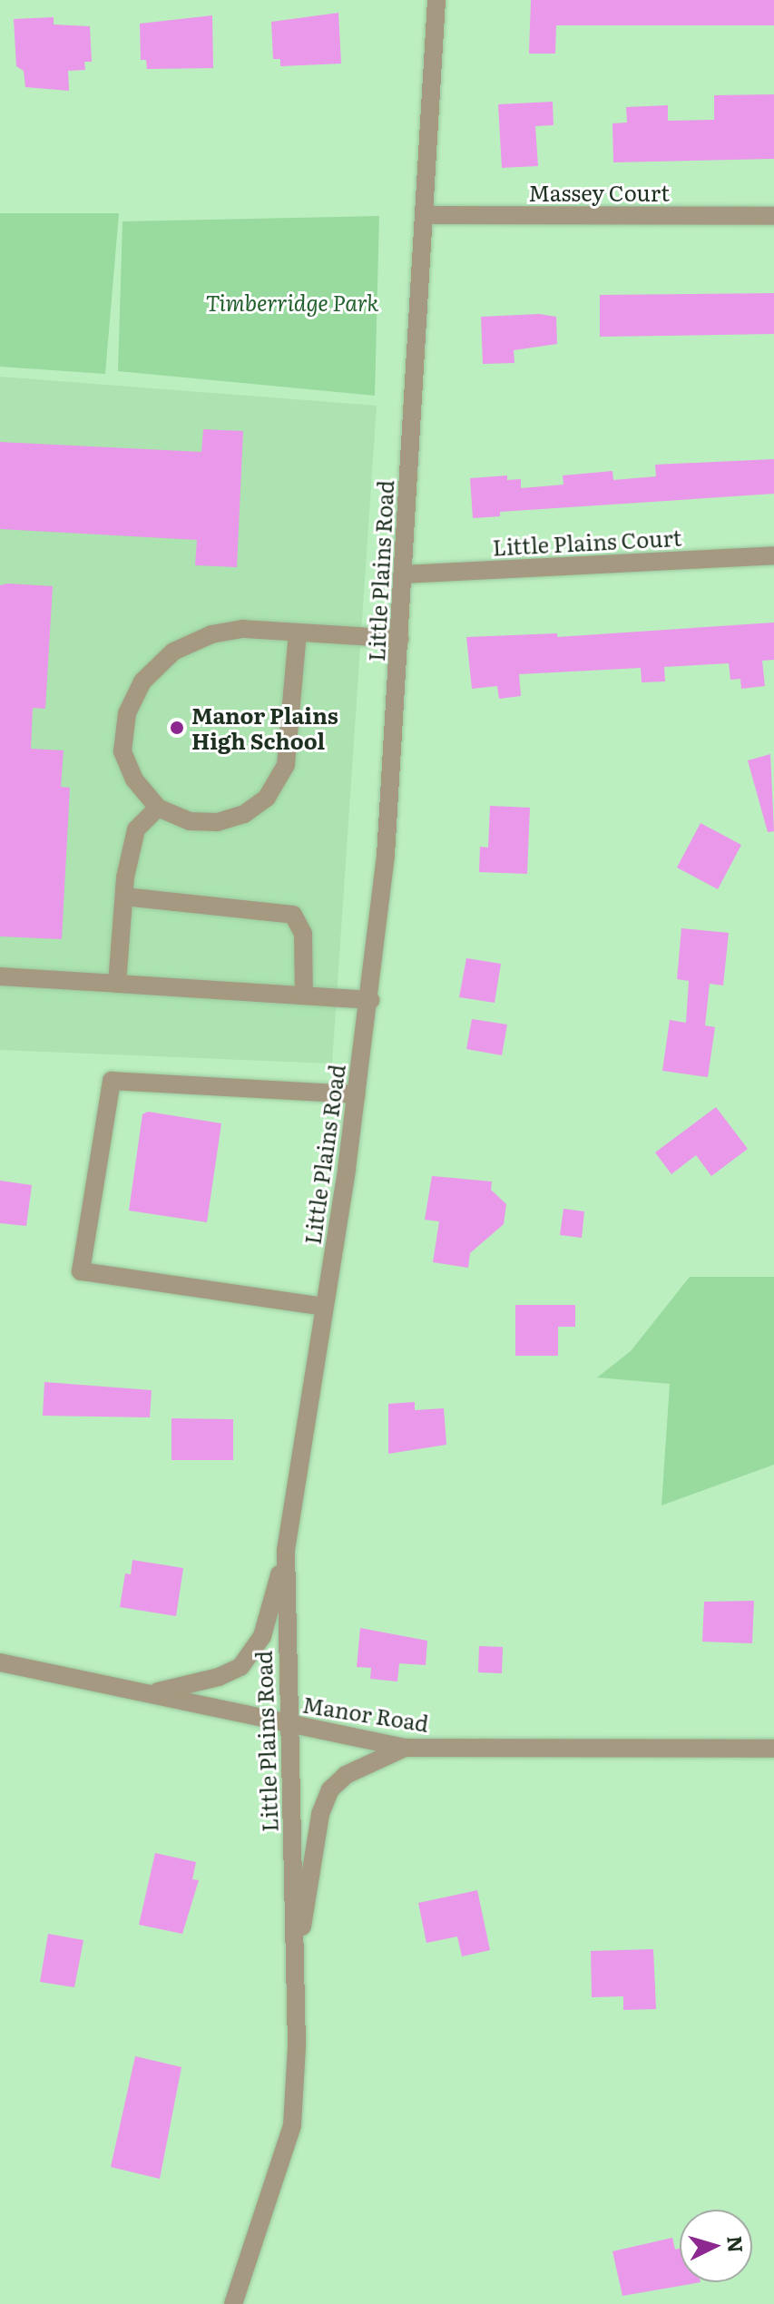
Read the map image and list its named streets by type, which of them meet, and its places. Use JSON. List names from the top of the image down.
{
  "streets": {
    "street": [
      "Massey Court",
      "Little Plains Court",
      "Little Plains Road",
      "Manor Road"
    ]
  },
  "crossings": [
    ["Massey Court", "Little Plains Road"],
    ["Little Plains Court", "Little Plains Road"],
    ["Little Plains Road", "Manor Road"]
  ],
  "parks": ["Timberridge Park"],
  "places": ["Manor Plains High School"],
  "north": "right"
}
